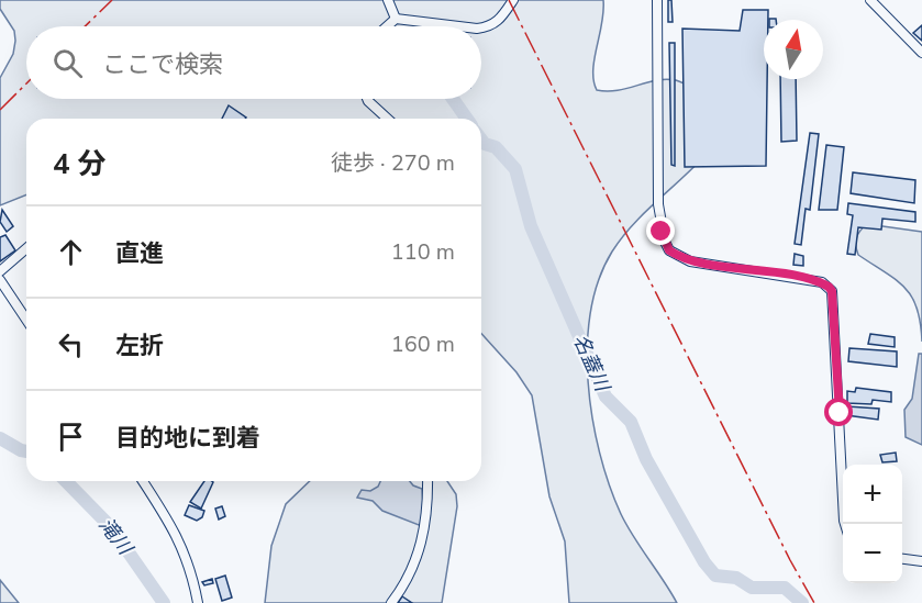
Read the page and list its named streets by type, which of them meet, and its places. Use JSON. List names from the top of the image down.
{
  "water": ["名蓋川", "滝川"],
  "north": "top",
  "page": {
    "search": "ここで検索",
    "heading": ["4 分", "徒歩 · 270 m"],
    "list": [
      ["直進", "110 m"],
      ["左折", "160 m"],
      "目的地に到着"
    ],
    "map_buttons": ["+", "−"]
  }
}
